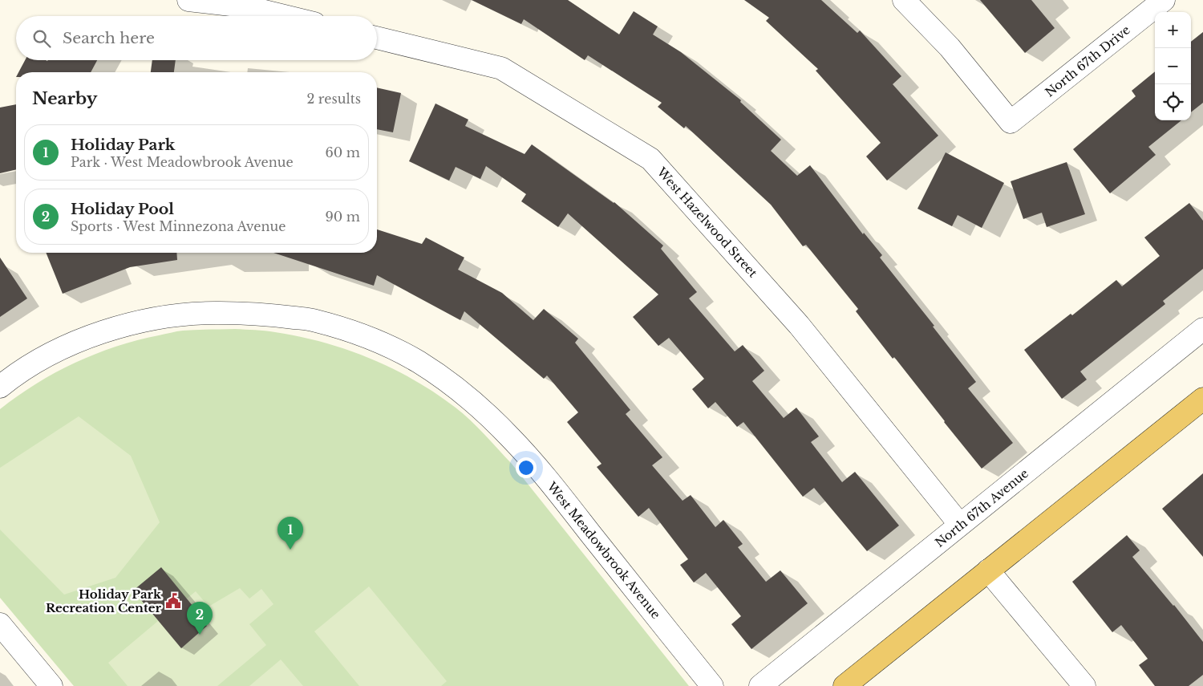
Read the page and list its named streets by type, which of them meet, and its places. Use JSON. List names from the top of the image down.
{
  "streets": {
    "street": [
      "North 67th Drive",
      "West Hazelwood Street",
      "North 67th Avenue",
      "West Meadowbrook Avenue"
    ]
  },
  "crossings": [
    ["West Hazelwood Street", "North 67th Avenue"]
  ],
  "places": {
    "public building": ["Holiday Park Recreation Center"]
  },
  "page": {
    "map_buttons": ["+", "−"],
    "search": "Search here",
    "heading": ["Nearby", "2 results"],
    "list": [
      {
        "mark": "1",
        "name": "Holiday Park",
        "note": "Park · West Meadowbrook Avenue",
        "value": "60 m"
      },
      {
        "mark": "2",
        "name": "Holiday Pool",
        "note": "Sports · West Minnezona Avenue",
        "value": "90 m"
      }
    ],
    "pins": ["1", "2"]
  }
}
